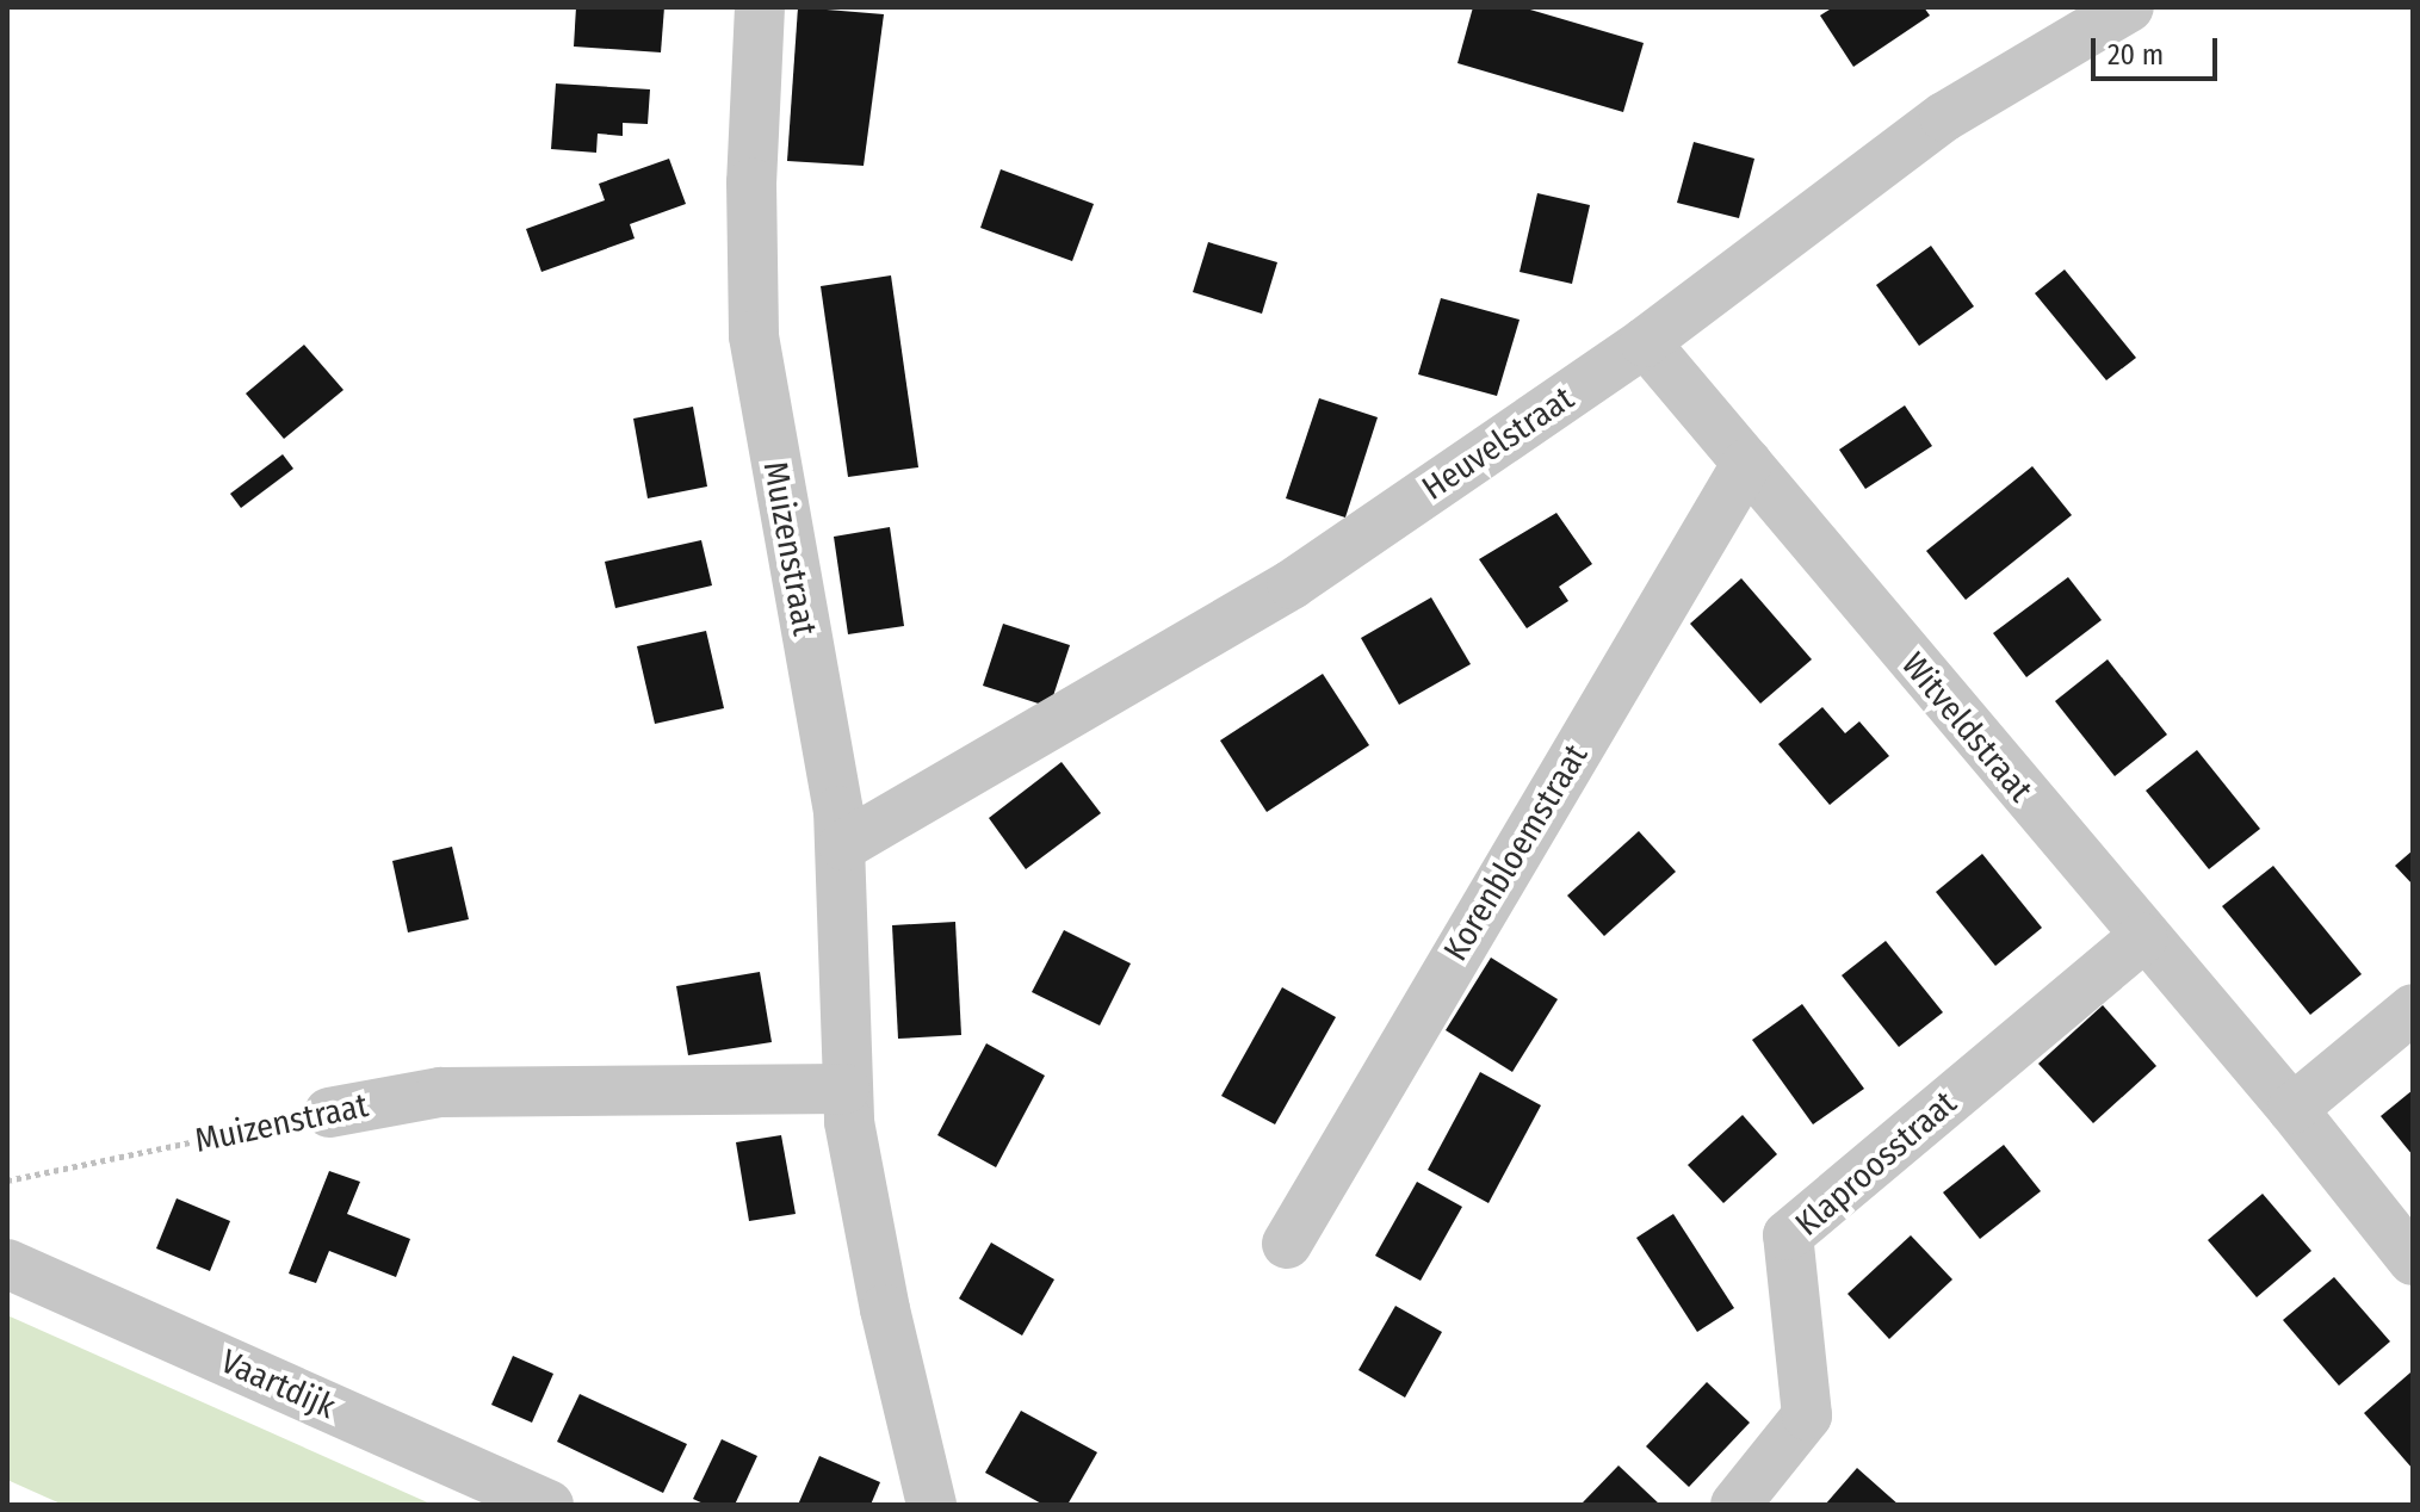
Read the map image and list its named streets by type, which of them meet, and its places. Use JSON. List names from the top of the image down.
{
  "streets": {
    "street": [
      "Heuvelstraat",
      "Muizenstraat",
      "Witveldstraat",
      "Korenbloemstraat",
      "Klaproosstraat",
      "Vaartdijk"
    ]
  },
  "crossings": [
    ["Heuvelstraat", "Muizenstraat"],
    ["Heuvelstraat", "Witveldstraat"],
    ["Witveldstraat", "Korenbloemstraat"],
    ["Witveldstraat", "Klaproosstraat"]
  ],
  "scale_bar": "20 m"
}
